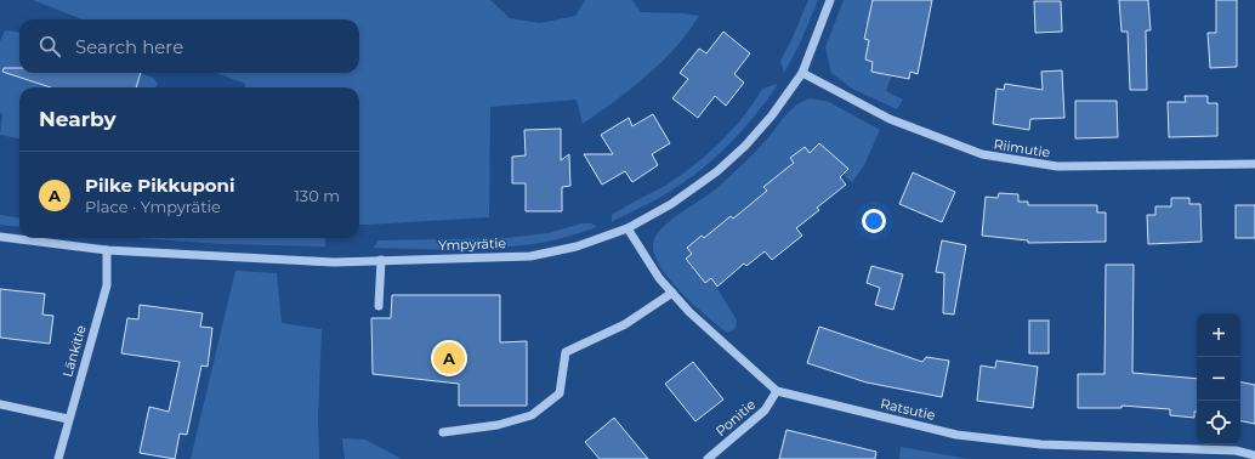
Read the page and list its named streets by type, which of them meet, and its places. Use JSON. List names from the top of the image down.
{
  "streets": {
    "street": [
      "Riimutie",
      "Ympyrätie",
      "Länkitie",
      "Ratsutie",
      "Ponitie"
    ]
  },
  "crossings": [
    ["Riimutie", "Ympyrätie"],
    ["Ympyrätie", "Länkitie"],
    ["Ympyrätie", "Ratsutie"],
    ["Ratsutie", "Ponitie"]
  ],
  "page": {
    "search": "Search here",
    "heading": "Nearby",
    "list": [
      {
        "mark": "A",
        "name": "Pilke Pikkuponi",
        "note": "Place · Ympyrätie",
        "value": "130 m"
      }
    ],
    "map_buttons": ["+", "−"],
    "pins": "A"
  }
}
